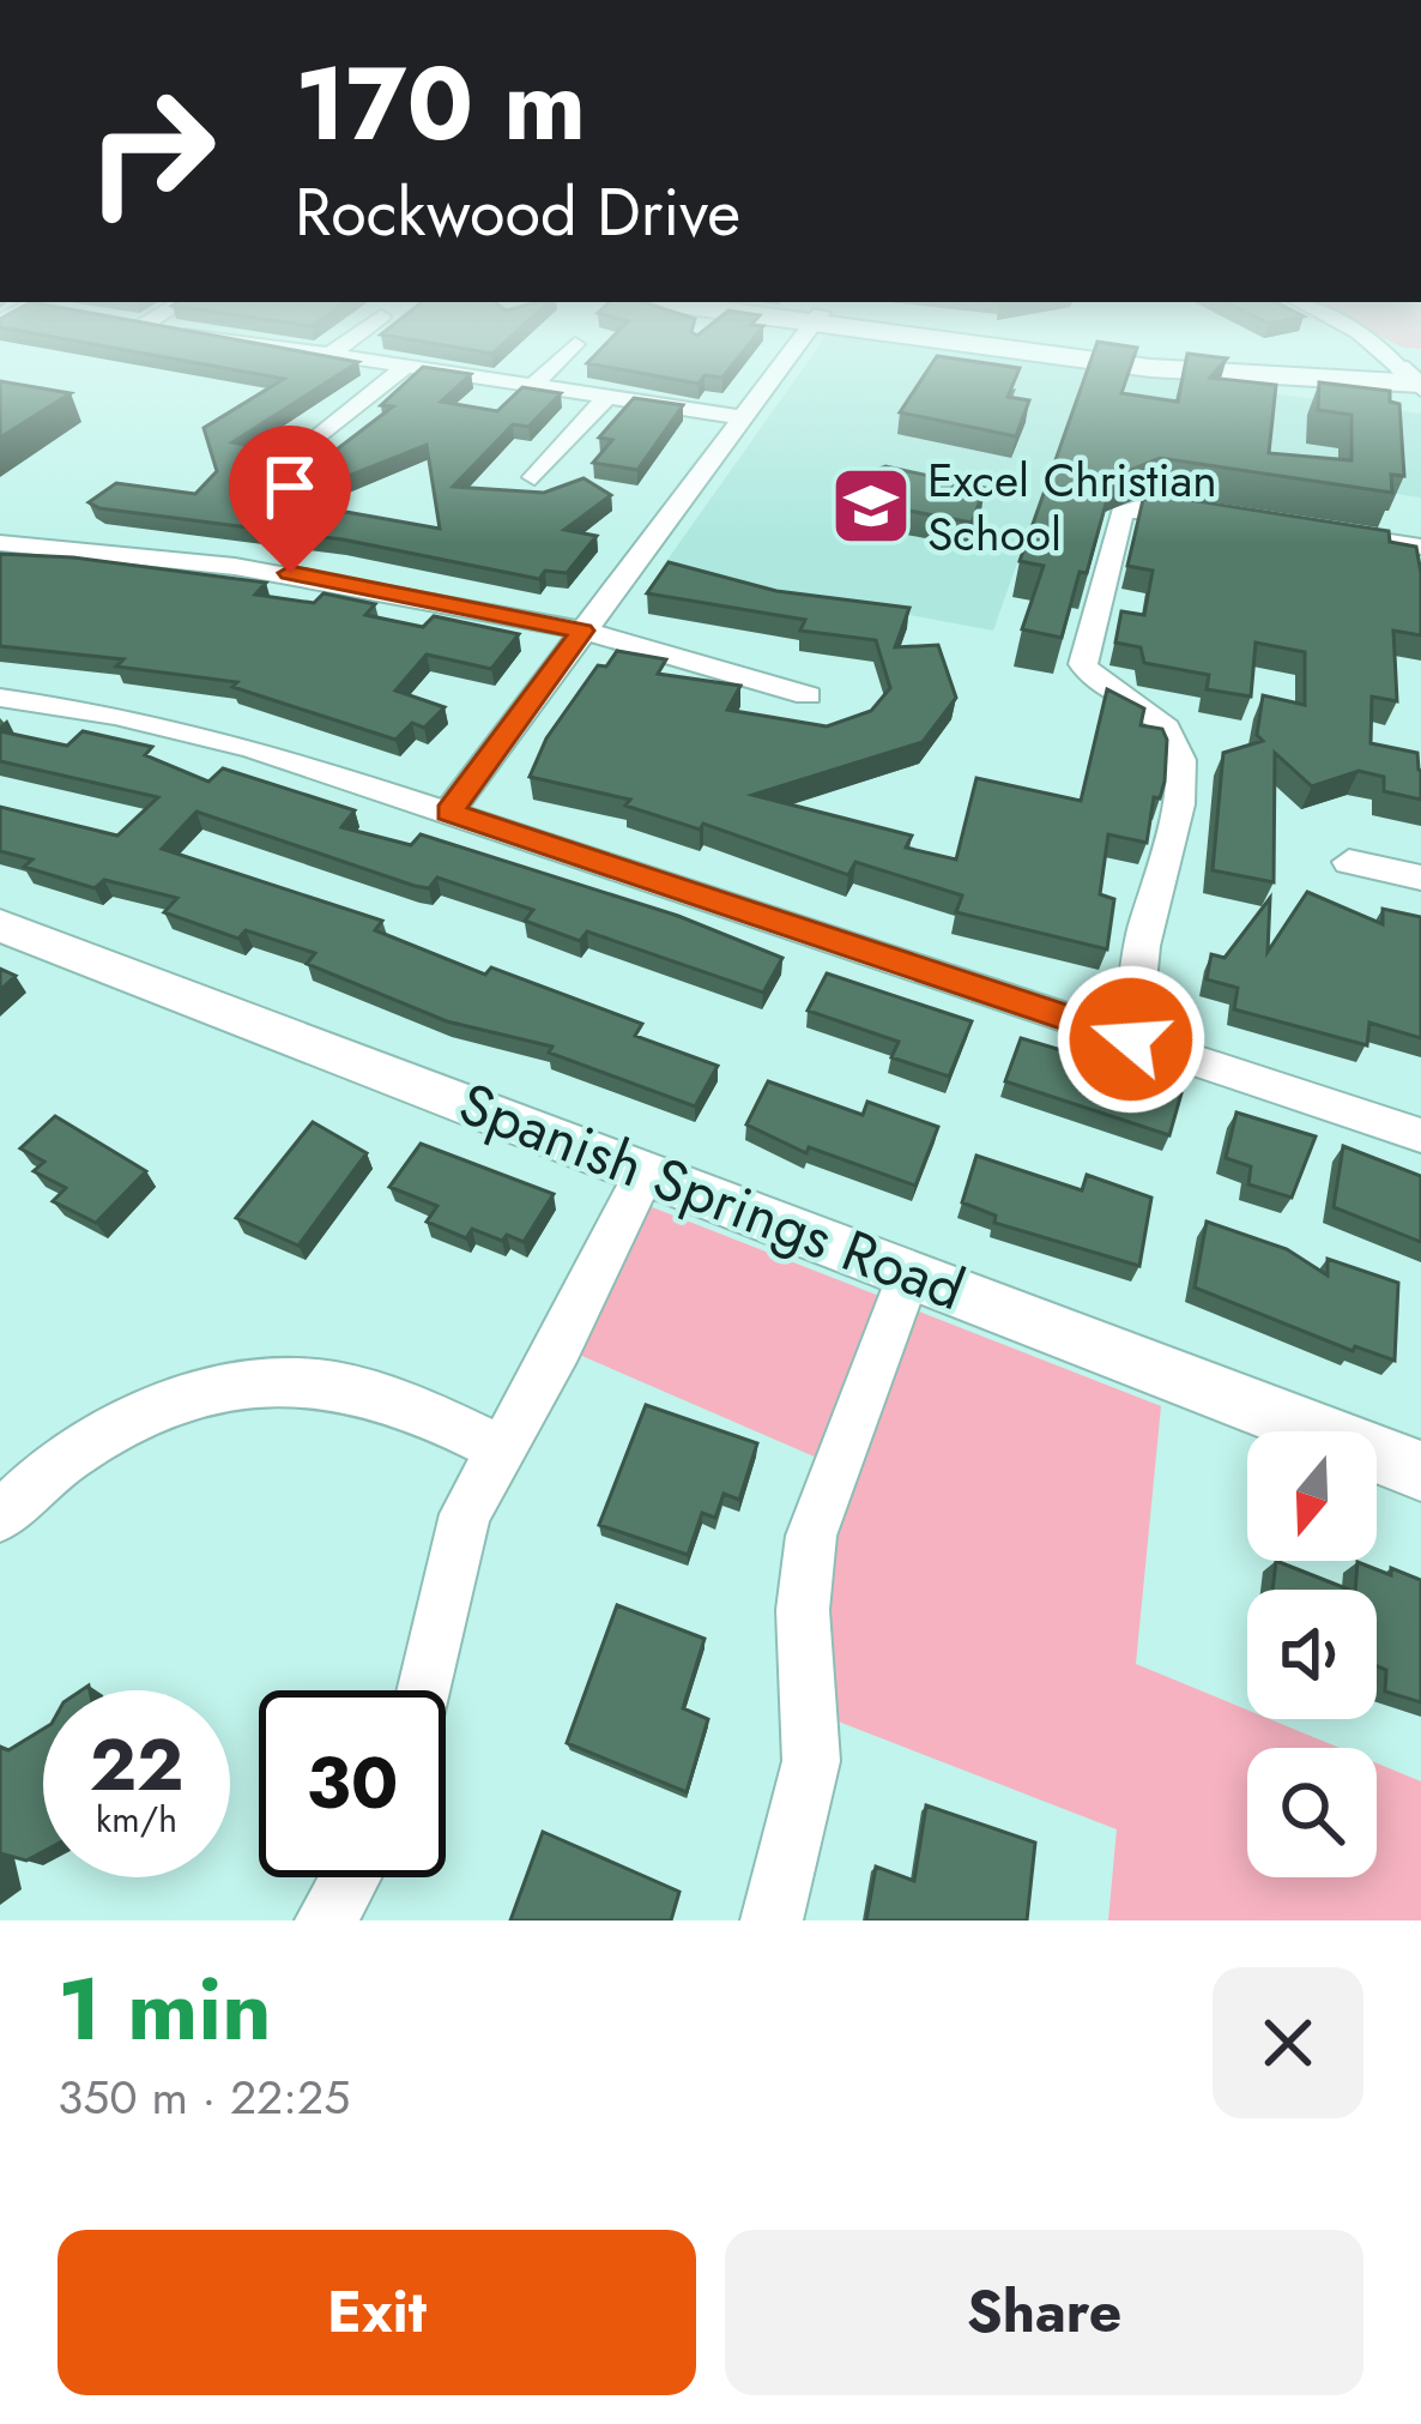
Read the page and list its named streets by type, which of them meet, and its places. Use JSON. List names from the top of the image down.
{
  "streets": {
    "street": ["Spanish Springs Road"]
  },
  "places": {
    "school or university": ["Excel Christian School"]
  },
  "north": "bottom",
  "page": {
    "turn": ["170 m", "Rockwood Drive"],
    "speed": "22 km/h",
    "limit": "30",
    "heading": ["1 min", "350 m · 22:25"],
    "buttons": ["Exit", "Share"]
  }
}
